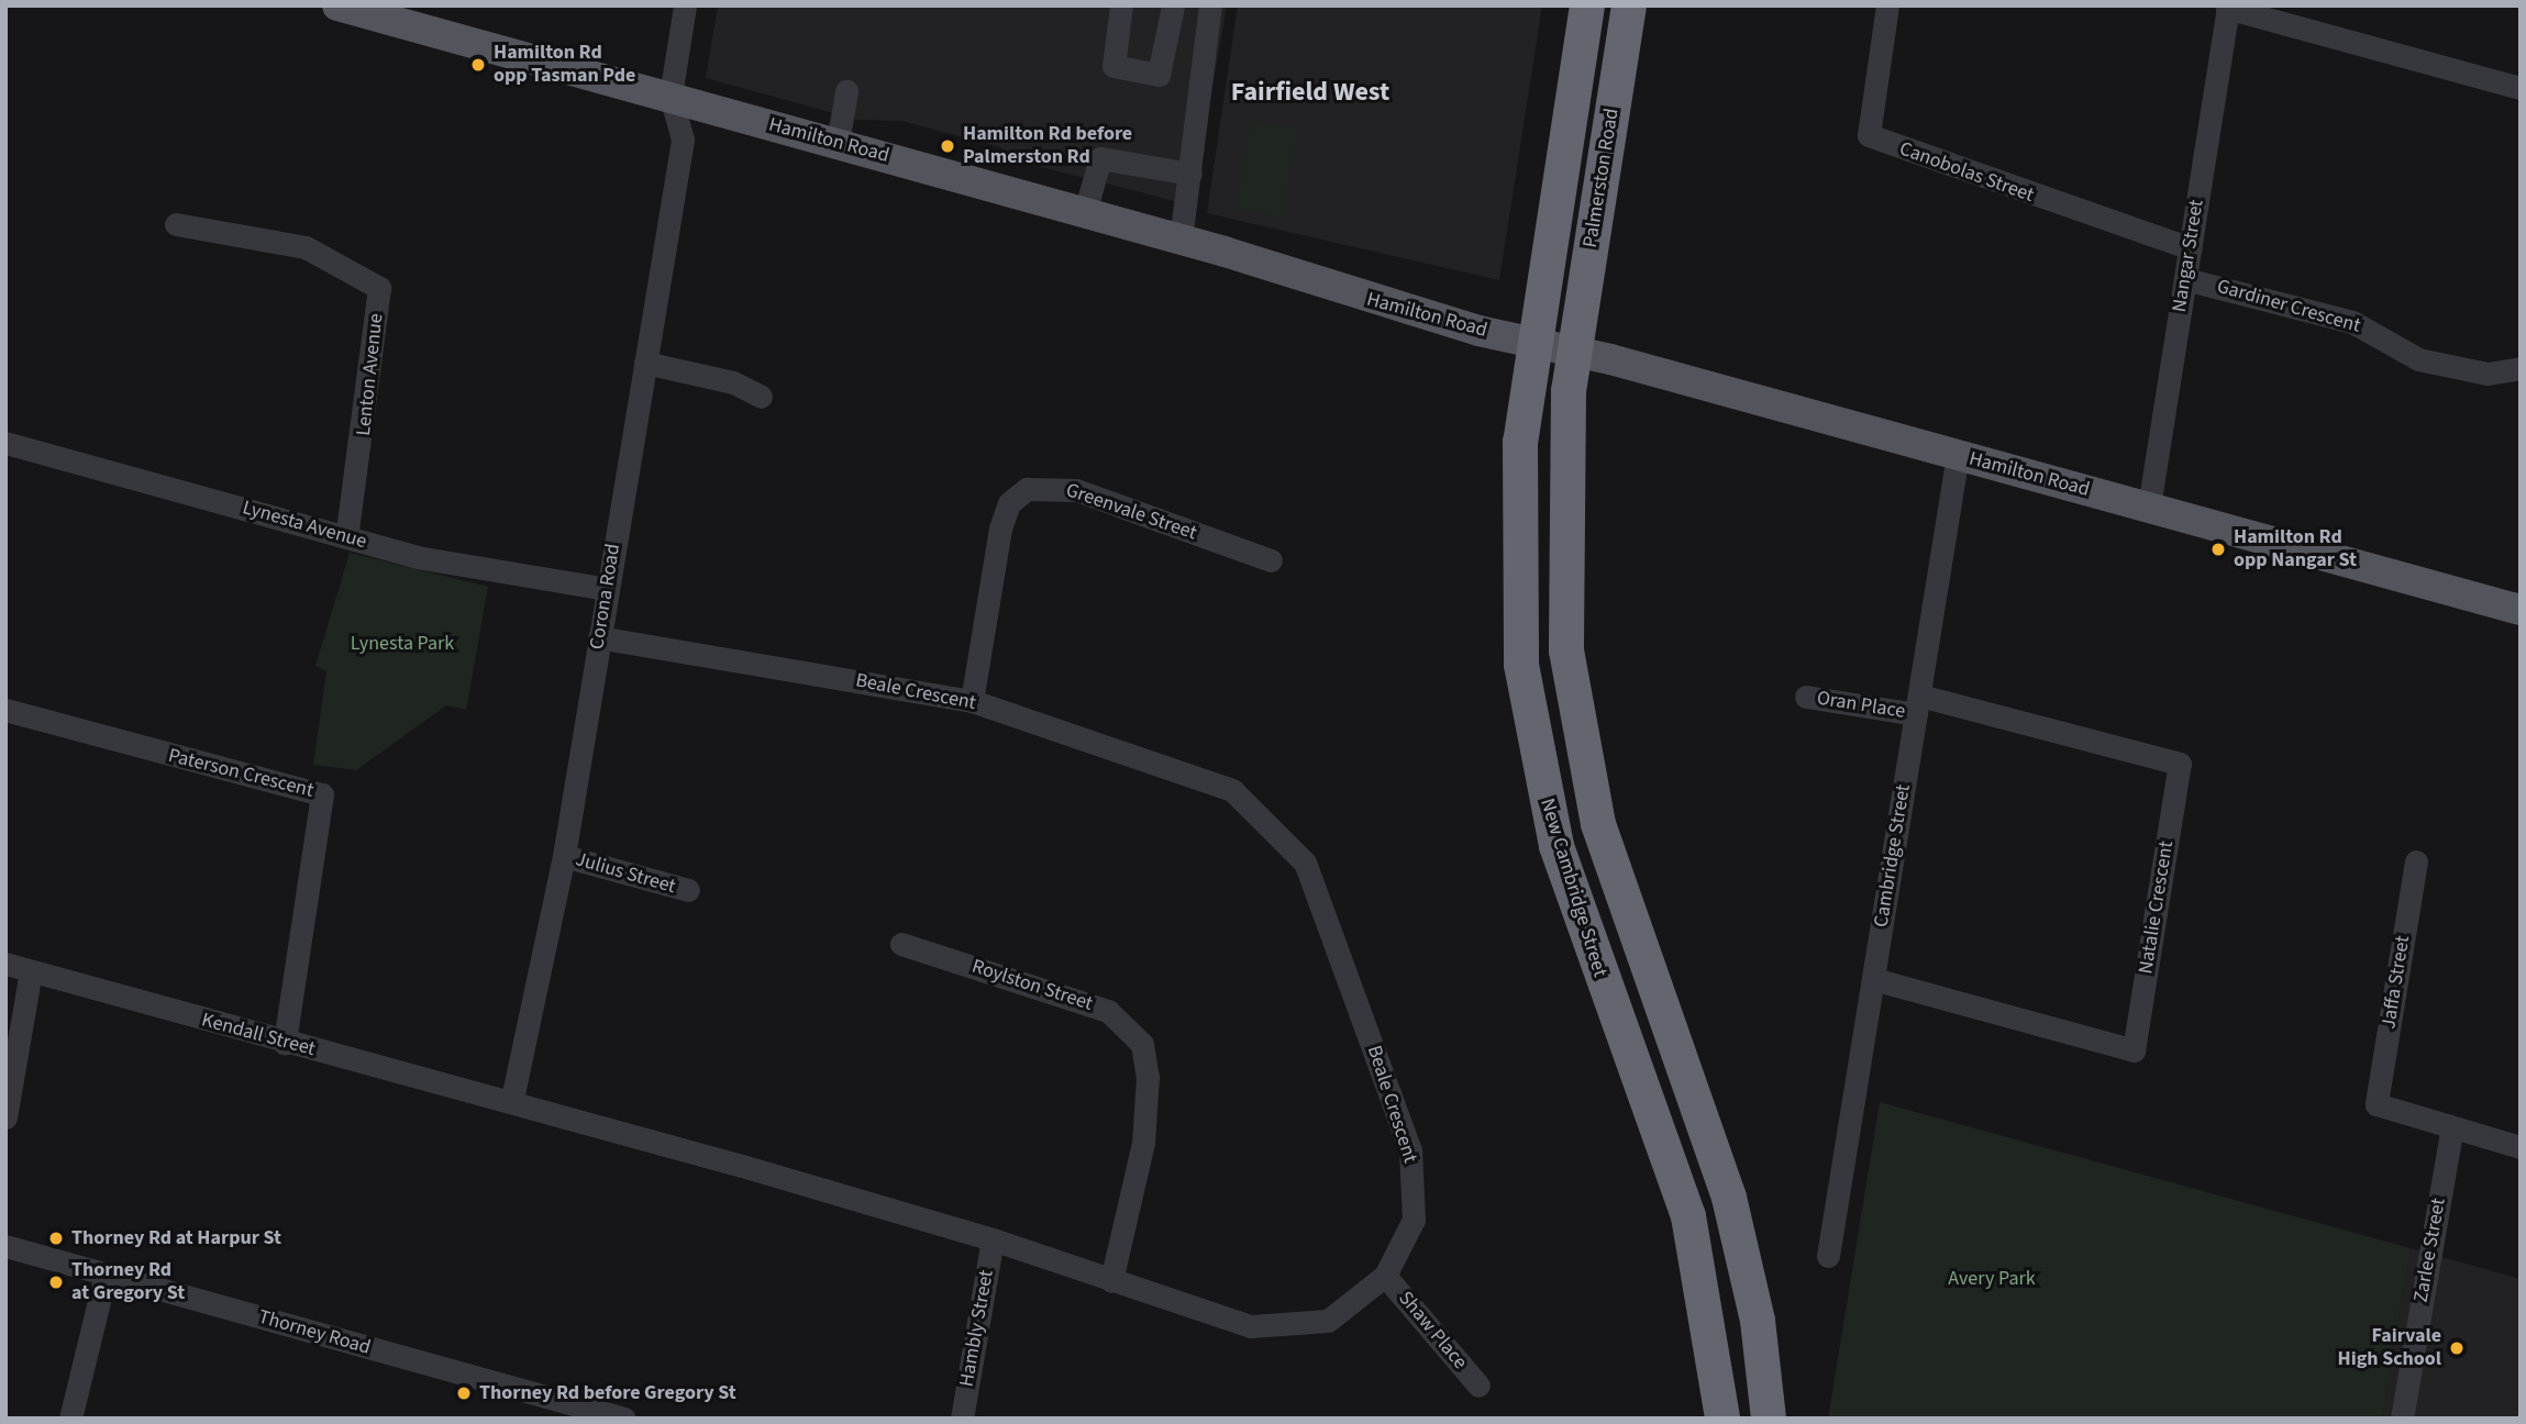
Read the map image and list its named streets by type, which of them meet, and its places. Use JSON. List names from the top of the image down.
{
  "streets": {
    "highway": ["Palmerston Road", "New Cambridge Street"],
    "main road": ["Hamilton Road"],
    "street": [
      "Canobolas Street",
      "Nangar Street",
      "Gardiner Crescent",
      "Lenton Avenue",
      "Greenvale Street",
      "Lynesta Avenue",
      "Corona Road",
      "Beale Crescent",
      "Oran Place",
      "Paterson Crescent",
      "Cambridge Street",
      "Julius Street",
      "Natalie Crescent",
      "Jaffa Street",
      "Roylston Street",
      "Kendall Street",
      "Zarlee Street",
      "Hambly Street",
      "Shaw Place",
      "Thorney Road"
    ]
  },
  "crossings": [
    ["Hamilton Road", "Palmerston Road"],
    ["Hamilton Road", "Nangar Street"],
    ["Hamilton Road", "Corona Road"],
    ["Hamilton Road", "Cambridge Street"],
    ["Hamilton Road", "New Cambridge Street"],
    ["Canobolas Street", "Nangar Street"],
    ["Nangar Street", "Gardiner Crescent"],
    ["Lenton Avenue", "Lynesta Avenue"],
    ["Greenvale Street", "Beale Crescent"],
    ["Lynesta Avenue", "Corona Road"],
    ["Corona Road", "Beale Crescent"],
    ["Corona Road", "Julius Street"],
    ["Corona Road", "Kendall Street"],
    ["Beale Crescent", "Roylston Street"],
    ["Beale Crescent", "Kendall Street"],
    ["Beale Crescent", "Hambly Street"],
    ["Beale Crescent", "Shaw Place"],
    ["Oran Place", "Cambridge Street"],
    ["Oran Place", "Natalie Crescent"],
    ["Paterson Crescent", "Kendall Street"],
    ["Cambridge Street", "Natalie Crescent"],
    ["Jaffa Street", "Zarlee Street"]
  ],
  "districts": ["Fairfield West"],
  "parks": ["Lynesta Park", "Avery Park"],
  "places": [
    "Hamilton Rd opp Tasman Pde",
    "Hamilton Rd before Palmerston Rd",
    "Hamilton Rd opp Nangar St",
    "Thorney Rd at Harpur St",
    "Thorney Rd at Gregory St",
    "Fairvale High School",
    "Thorney Rd before Gregory St"
  ]
}
